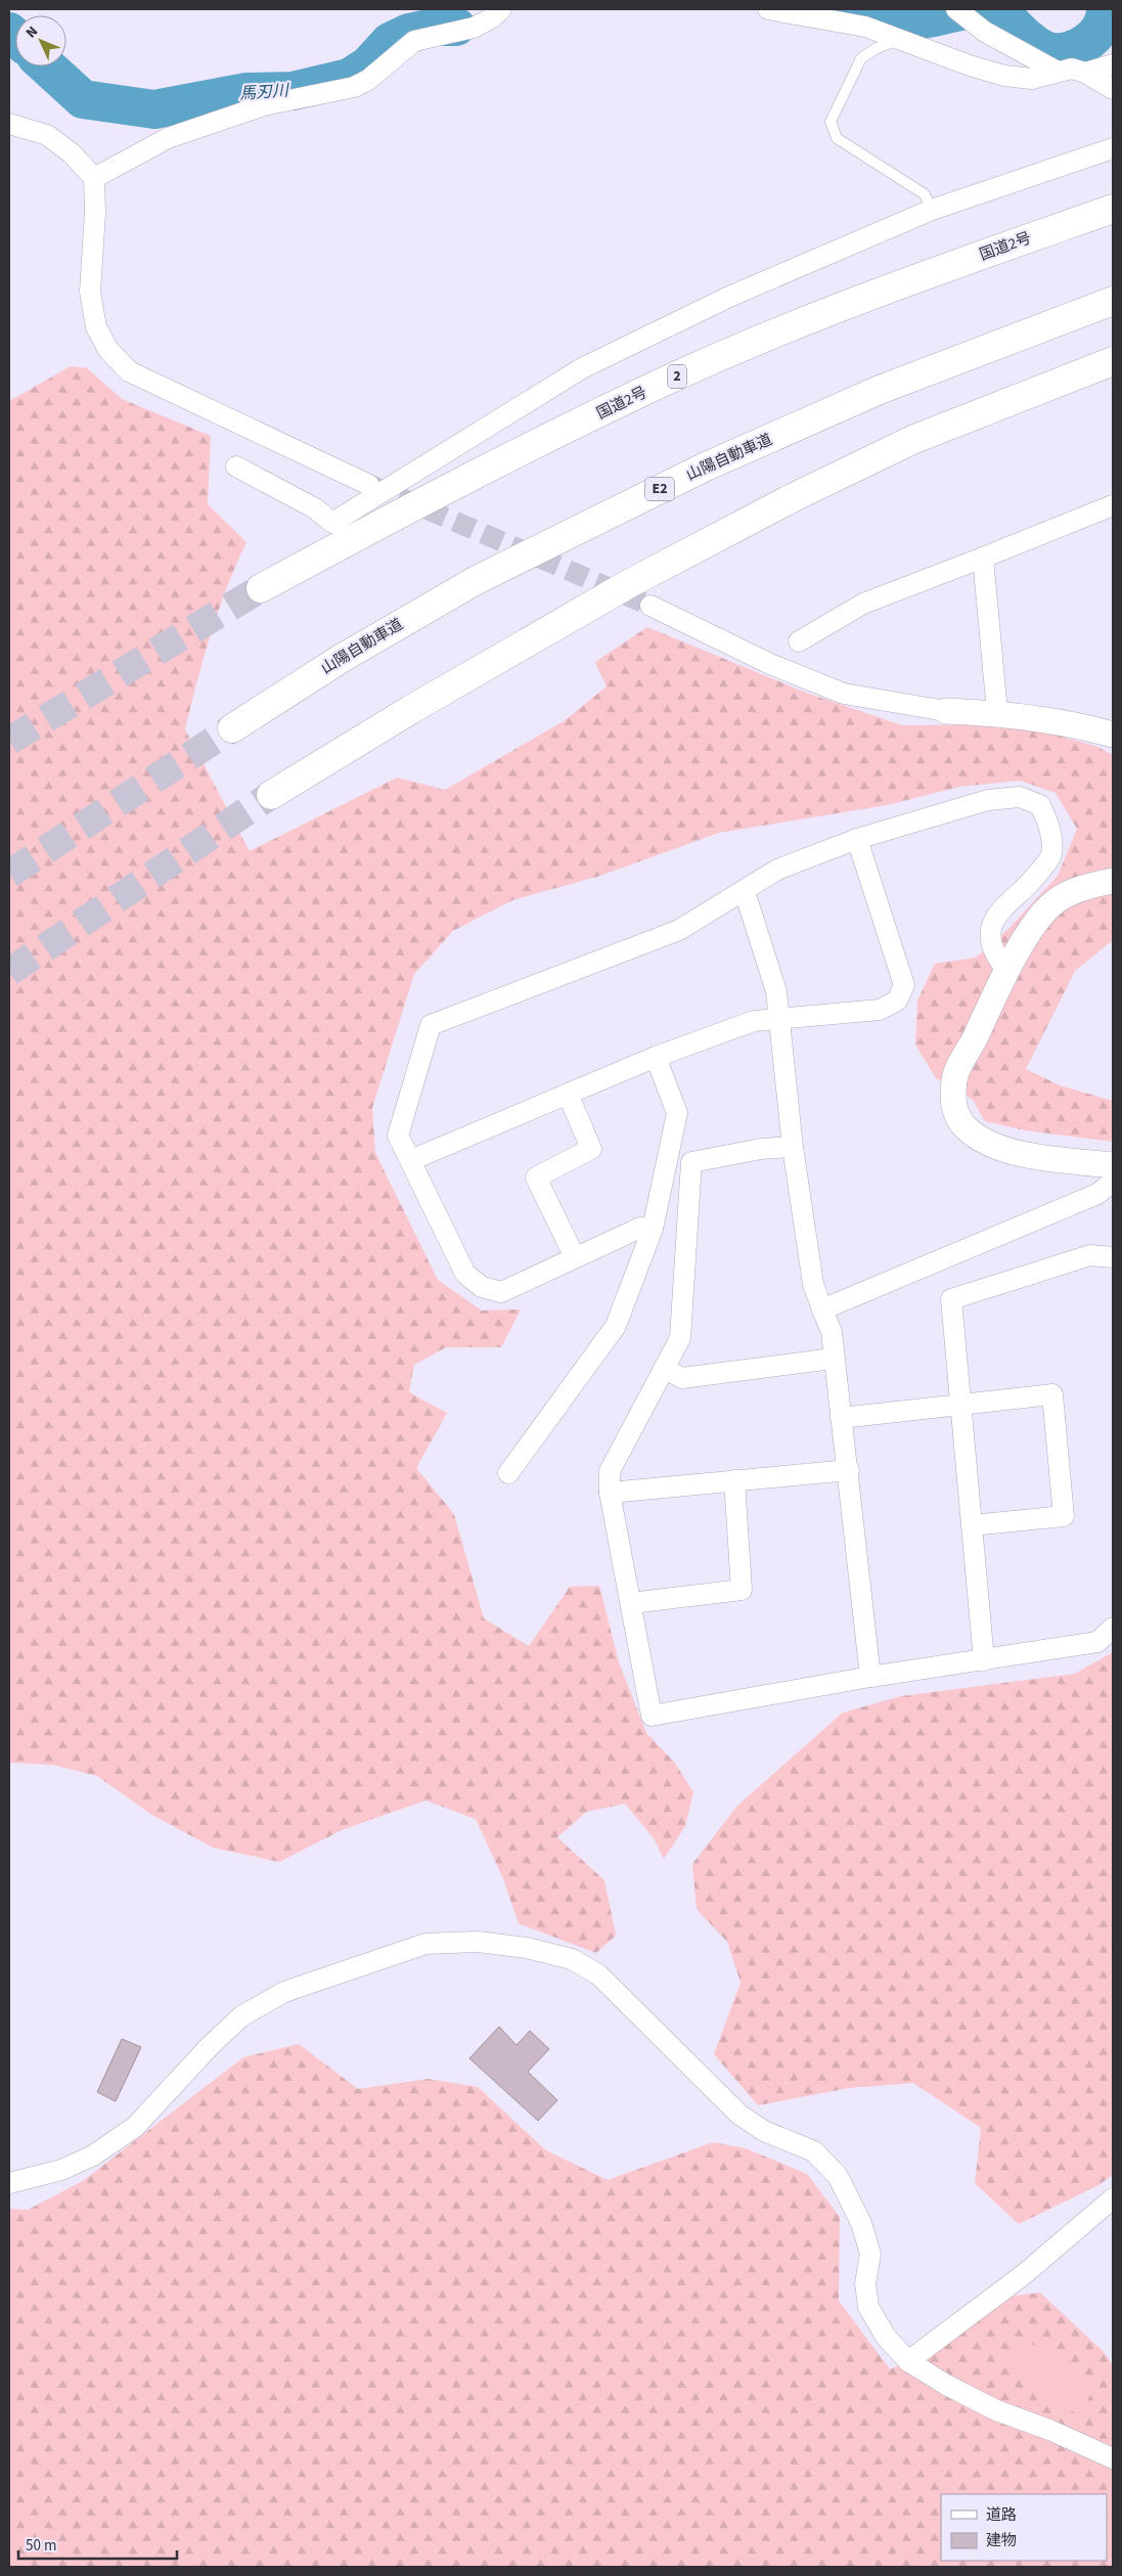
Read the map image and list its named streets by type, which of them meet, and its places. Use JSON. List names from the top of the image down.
{
  "streets": {
    "highway": [
      "国道2号",
      "2",
      "山陽自動車道",
      "E2"
    ]
  },
  "water": ["馬刃川"],
  "legend": ["道路", "建物"],
  "scale_bar": "50 m",
  "north": "top left"
}
